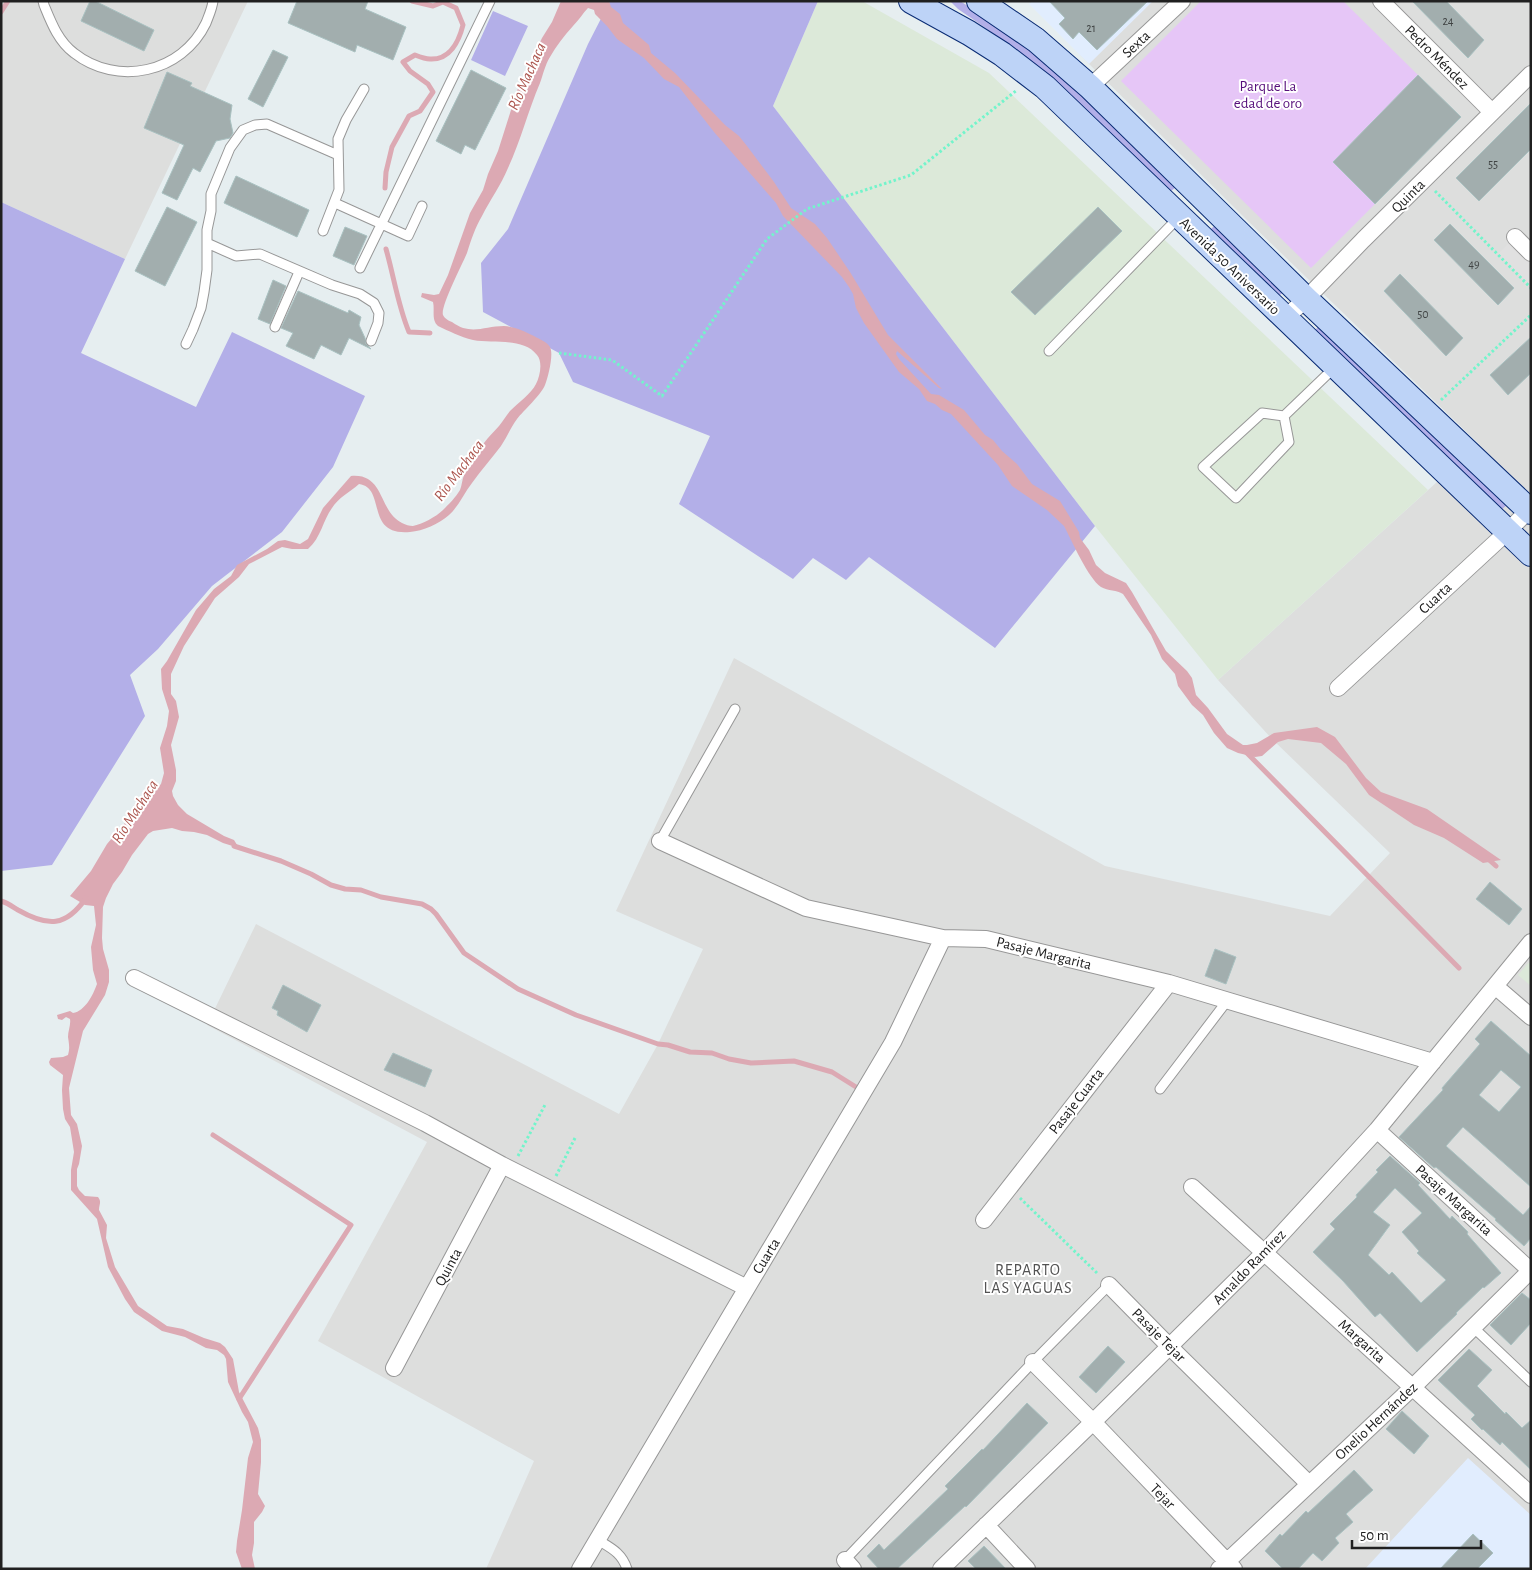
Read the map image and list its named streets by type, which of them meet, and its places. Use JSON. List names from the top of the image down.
{
  "streets": {
    "main road": ["Avenida 50 Aniversario"],
    "street": [
      "Sexta",
      "Pedro Méndez",
      "Quinta",
      "Cuarta",
      "Pasaje Margarita",
      "Pasaje Cuarta",
      "Arnaldo Ramírez",
      "Pasaje Tejar",
      "Margarita",
      "Onelio Hernández",
      "Tejar"
    ]
  },
  "crossings": [
    ["Sexta", "Avenida 50 Aniversario"],
    ["Pedro Méndez", "Quinta"],
    ["Quinta", "Avenida 50 Aniversario"],
    ["Avenida 50 Aniversario", "Cuarta"],
    ["Cuarta", "Pasaje Margarita"],
    ["Pasaje Margarita", "Pasaje Cuarta"],
    ["Pasaje Margarita", "Arnaldo Ramírez"],
    ["Pasaje Margarita", "Onelio Hernández"],
    ["Arnaldo Ramírez", "Pasaje Tejar"],
    ["Arnaldo Ramírez", "Margarita"],
    ["Arnaldo Ramírez", "Tejar"],
    ["Pasaje Tejar", "Onelio Hernández"],
    ["Margarita", "Onelio Hernández"],
    ["Onelio Hernández", "Tejar"]
  ],
  "districts": ["REPARTO LAS YAGUAS"],
  "water": ["Río Machaca"],
  "parks": ["Parque La edad de oro"],
  "house_numbers": [
    "24",
    "21",
    "55",
    "49",
    "50"
  ],
  "scale_bar": "50 m"
}
